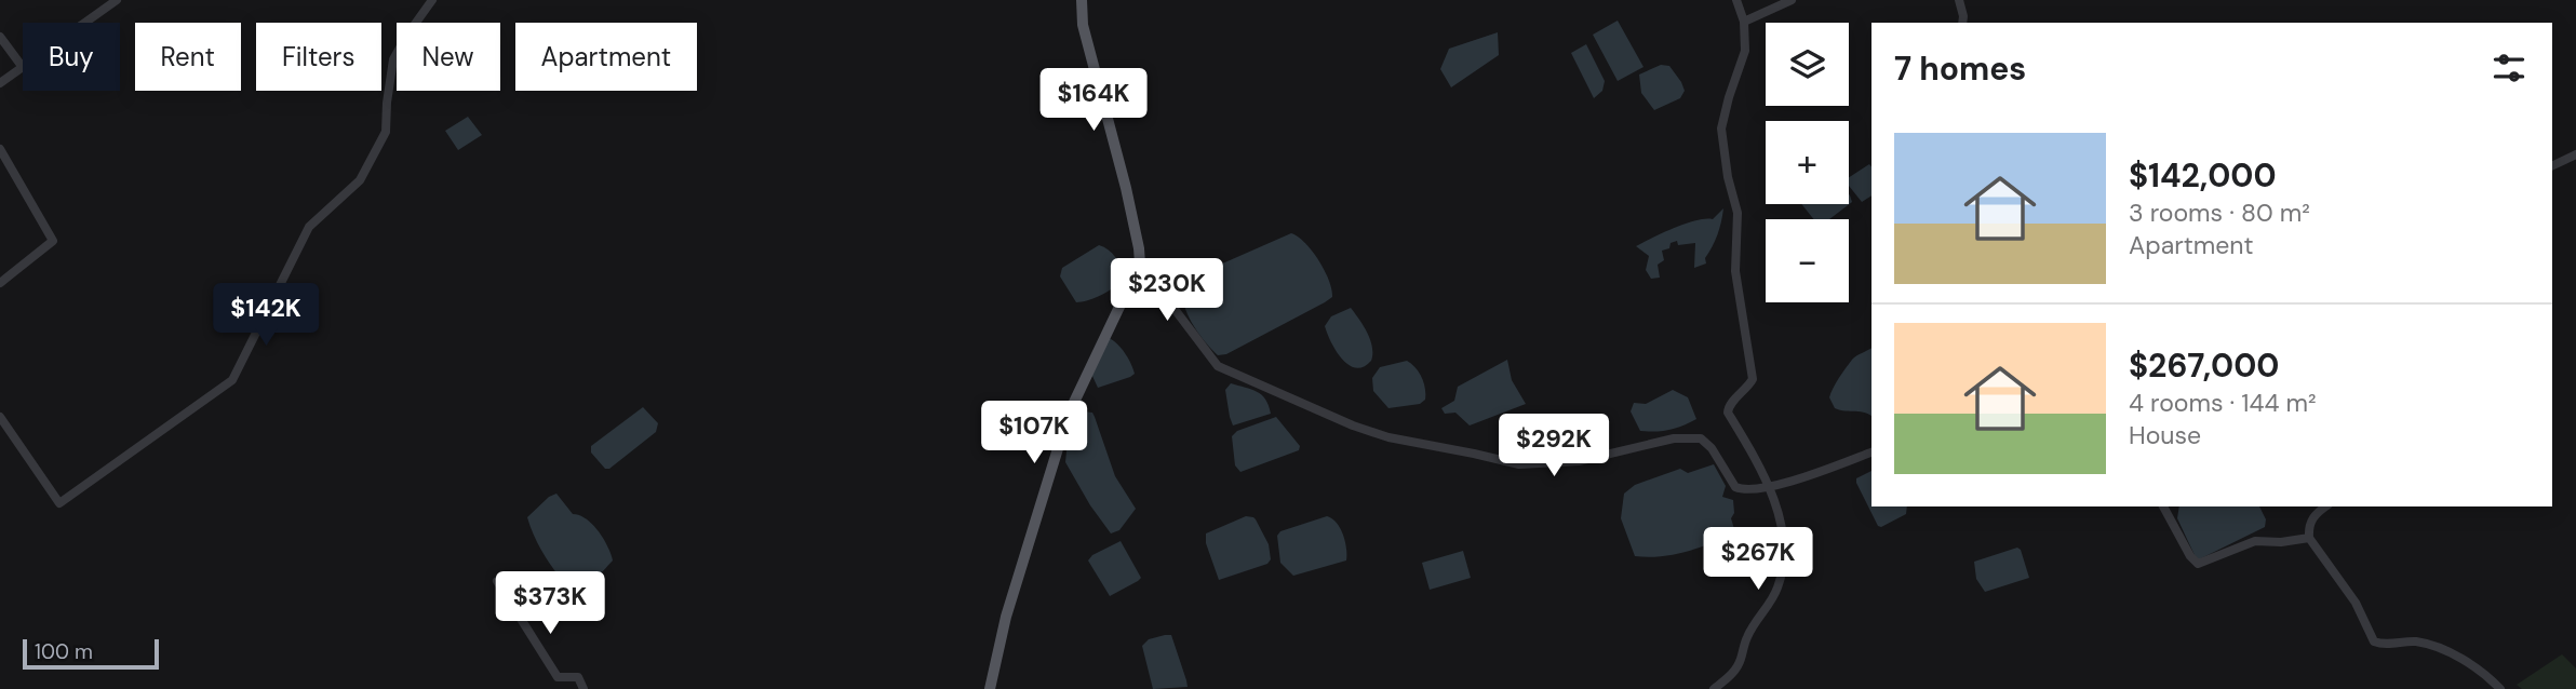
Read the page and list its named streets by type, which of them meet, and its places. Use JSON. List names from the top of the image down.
{
  "scale_bar": "100 m",
  "page": {
    "map_buttons": ["+", "−"],
    "chip": [
      "Buy",
      "Rent",
      "Filters",
      "New",
      "Apartment"
    ],
    "heading": "7 homes",
    "price": [
      "$164K",
      "$230K",
      "$142K",
      "$107K",
      "$292K",
      "$267K",
      "$373K"
    ],
    "list": [
      {
        "name": "$142,000",
        "note": "3 rooms · 80 m² · Apartment"
      },
      {
        "name": "$267,000",
        "note": "4 rooms · 144 m² · House"
      }
    ],
    "scale": "100 m"
  }
}
